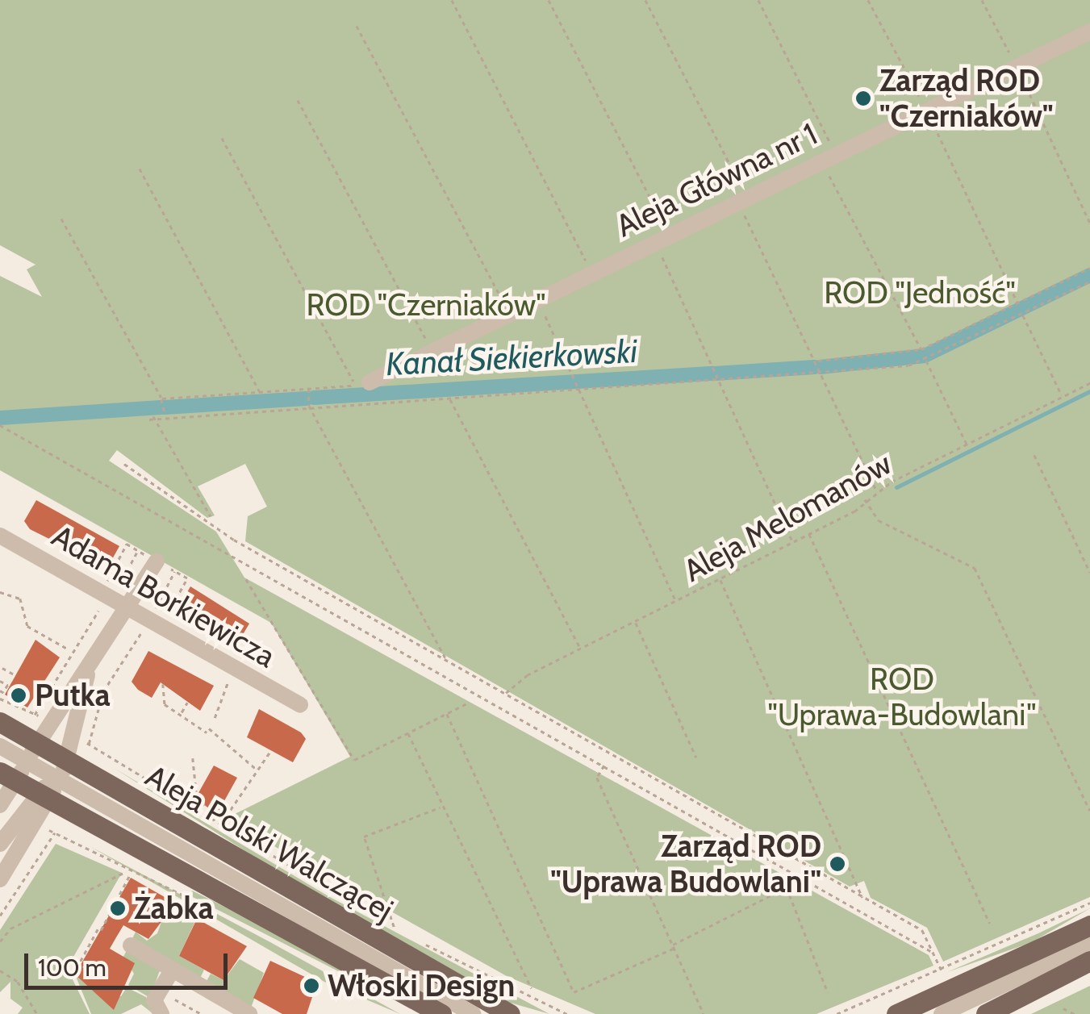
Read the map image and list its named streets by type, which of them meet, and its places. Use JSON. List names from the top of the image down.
{
  "streets": {
    "main road": ["Aleja Polski Walczącej"],
    "street": ["Aleja Główna nr 1", "Adama Borkiewicza"],
    "path": ["Aleja Melomanów"]
  },
  "water": ["Kanał Siekierkowski"],
  "parks": ["ROD \"Jedność\"", "ROD \"Czerniaków\"", "ROD \"Uprawa-Budowlani\""],
  "places": [
    "Zarząd ROD \"Czerniaków\"",
    "Putka",
    "Zarząd ROD \"Uprawa Budowlani\"",
    "Żabka",
    "Włoski Design"
  ],
  "scale_bar": "100 m"
}
